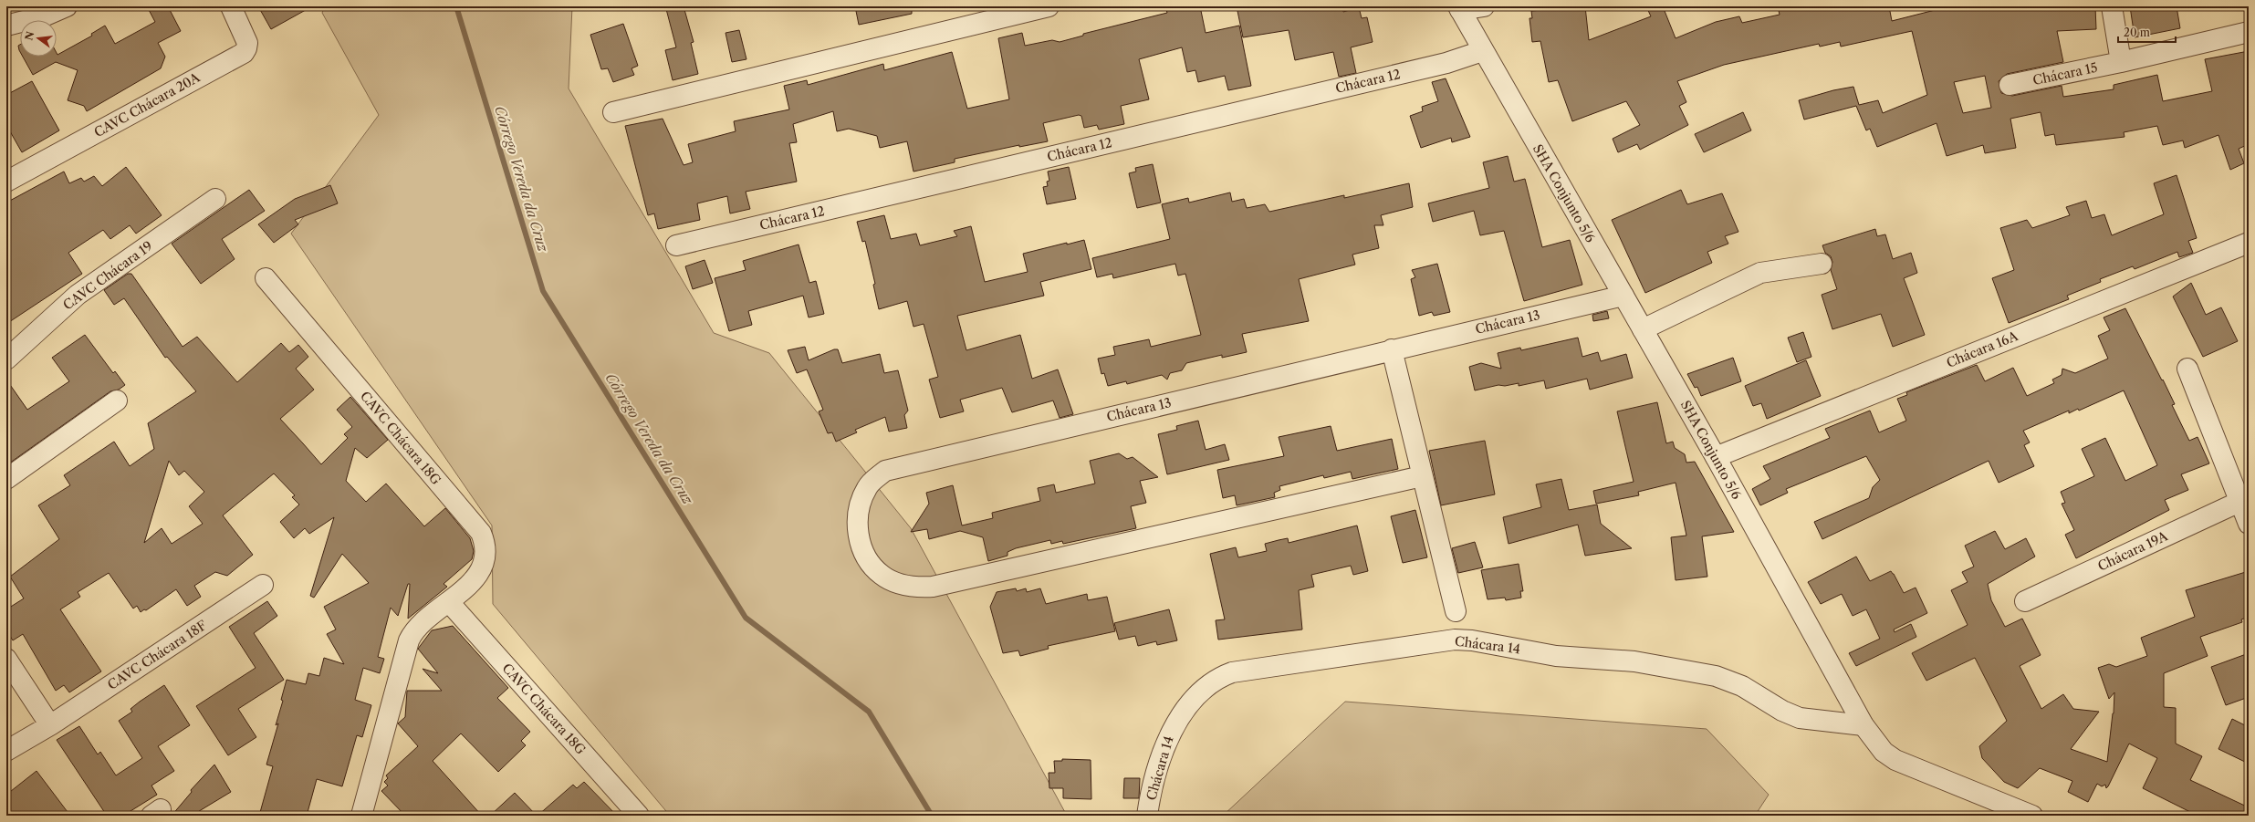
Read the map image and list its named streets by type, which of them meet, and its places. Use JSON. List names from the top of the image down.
{
  "streets": {
    "street": [
      "Chácara 15",
      "Chácara 12",
      "CAVC Chácara 20A",
      "SHA Conjunto 5/6",
      "CAVC Chácara 19",
      "Chácara 13",
      "Chácara 16A",
      "CAVC Chácara 18G",
      "Chácara 19A",
      "Chácara 14",
      "CAVC Chácara 18F"
    ]
  },
  "crossings": [
    ["Chácara 12", "SHA Conjunto 5/6"],
    ["SHA Conjunto 5/6", "Chácara 13"],
    ["SHA Conjunto 5/6", "Chácara 16A"],
    ["SHA Conjunto 5/6", "Chácara 14"]
  ],
  "water": ["Córrego Vereda da Cruz"],
  "scale_bar": "20 m",
  "north": "left"
}
